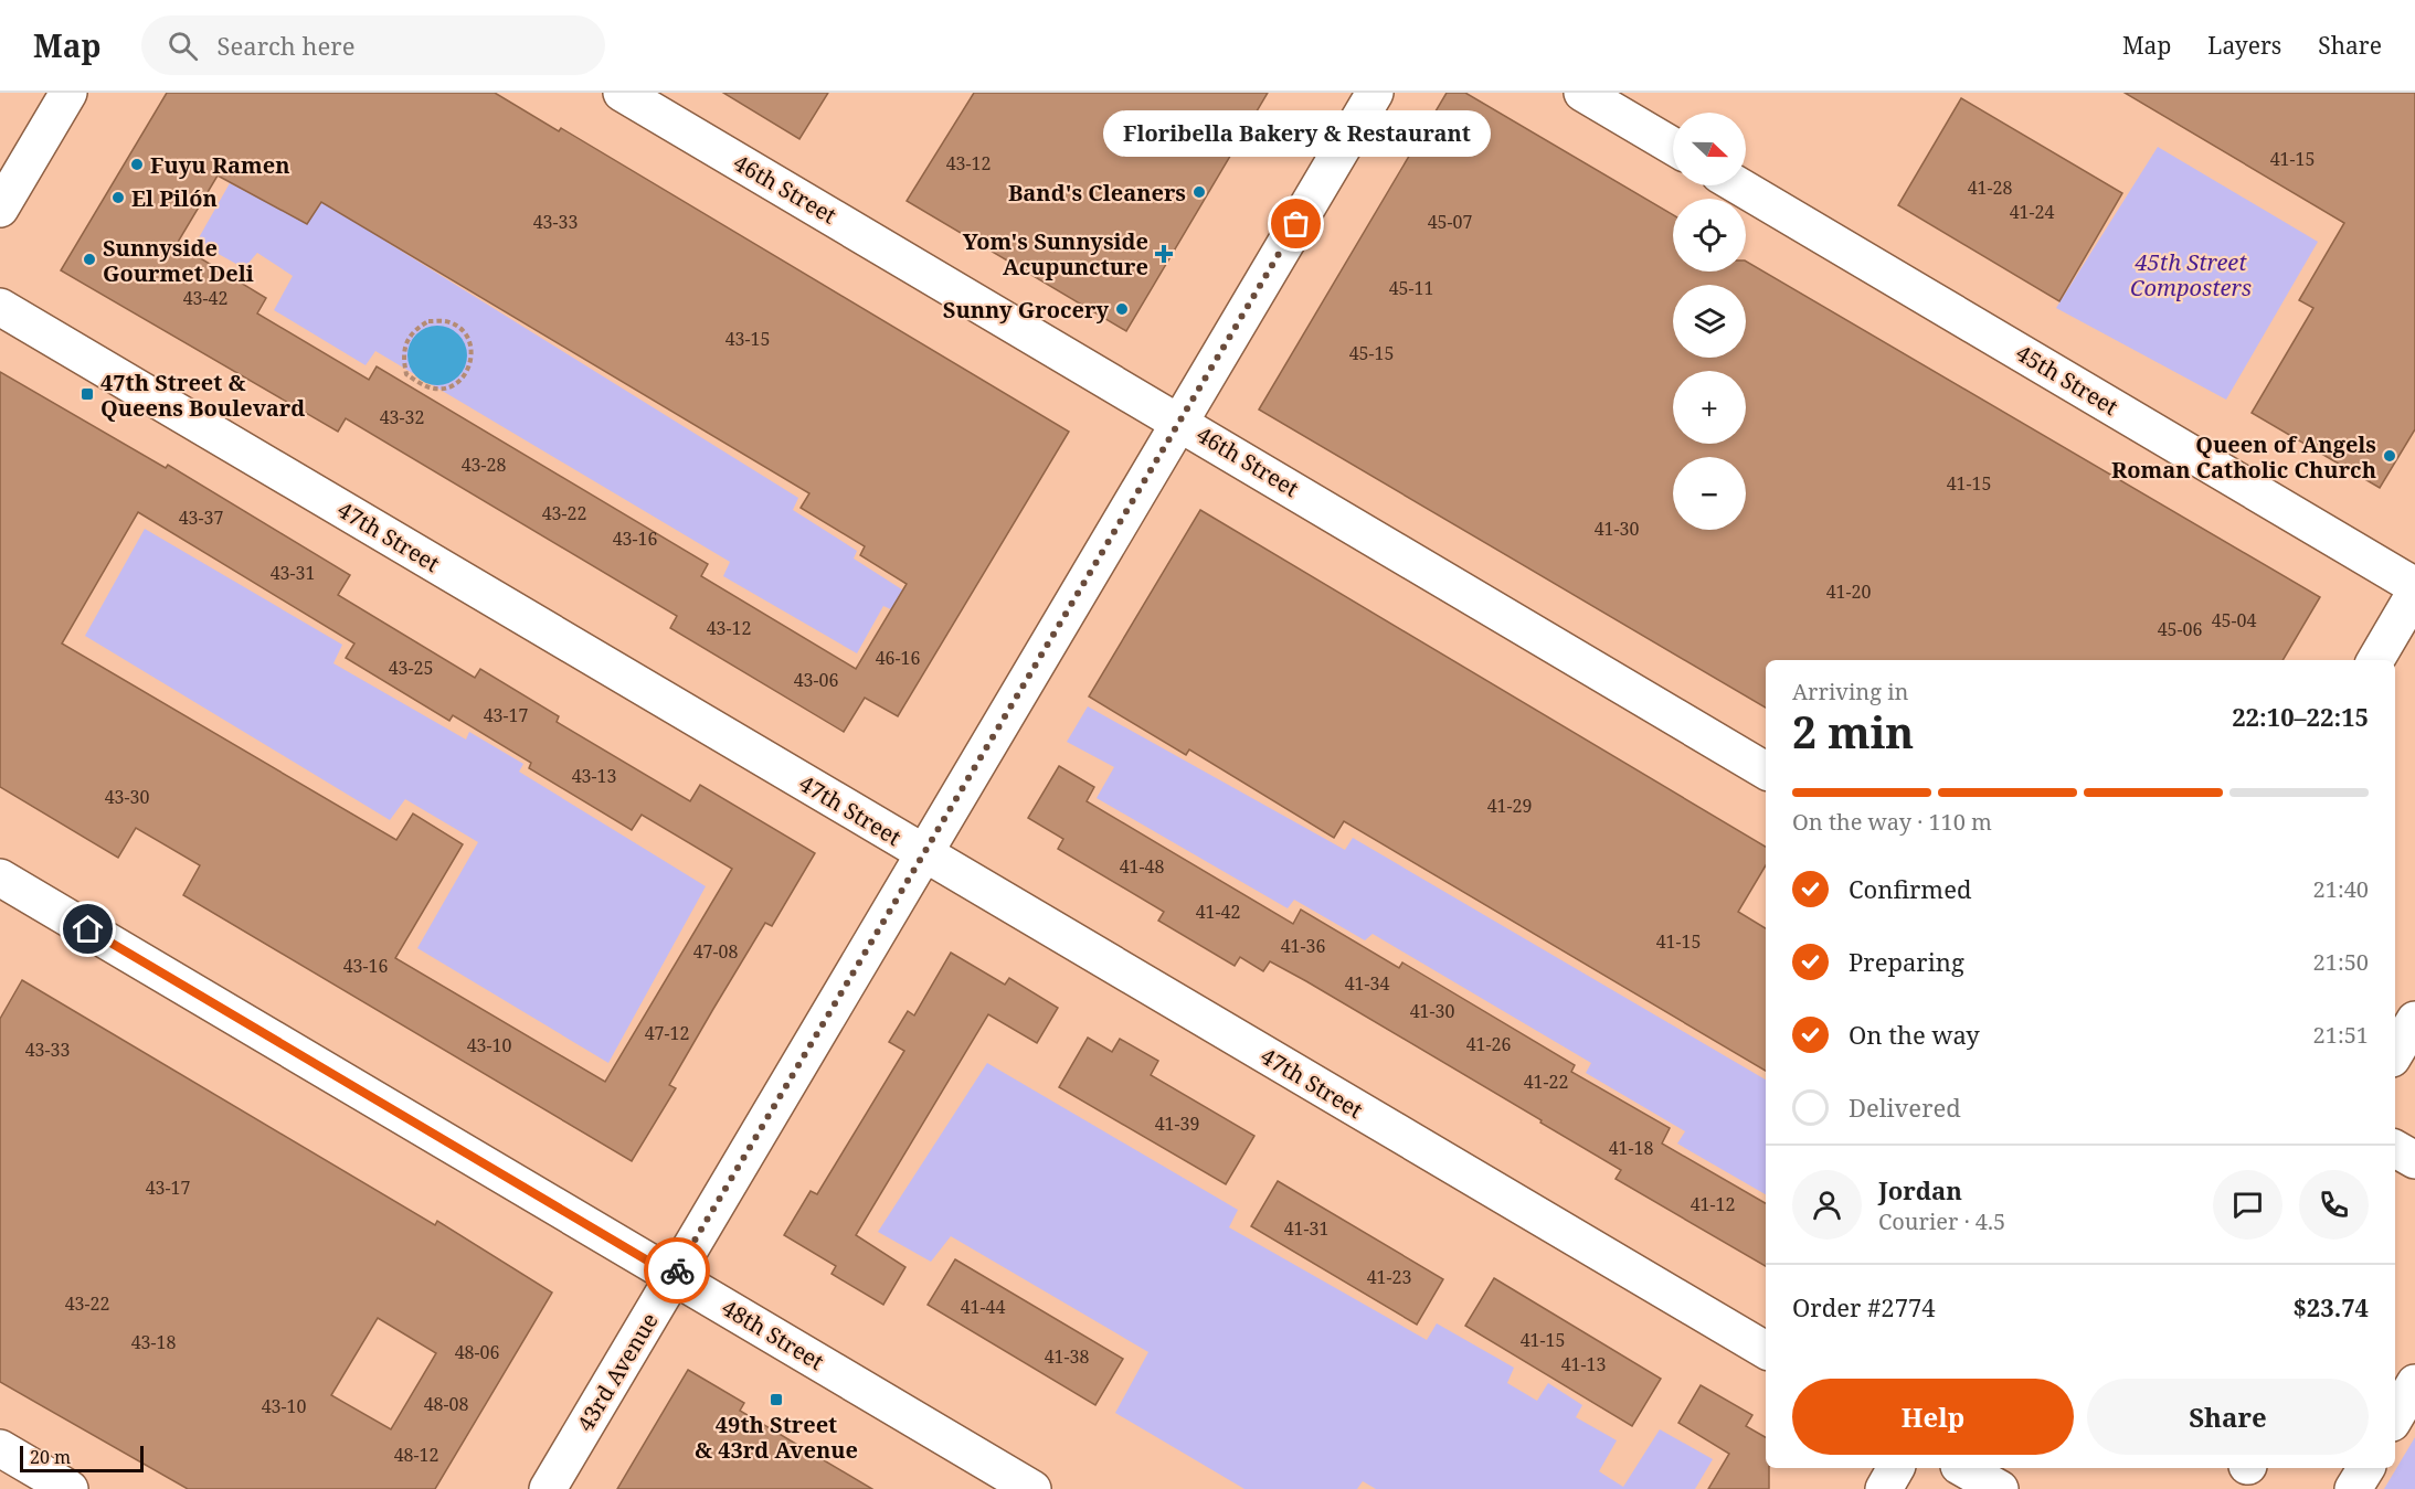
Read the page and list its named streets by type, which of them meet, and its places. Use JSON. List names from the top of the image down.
{
  "streets": {
    "street": [
      "46th Street",
      "45th Street",
      "47th Street",
      "48th Street",
      "43rd Avenue"
    ]
  },
  "crossings": [
    ["46th Street", "43rd Avenue"],
    ["47th Street", "43rd Avenue"],
    ["48th Street", "43rd Avenue"]
  ],
  "parks": ["45th Street Composters"],
  "places": {
    "other": [
      "Fuyu Ramen",
      "Band's Cleaners",
      "El Pilón",
      "Floribella Bakery & Restaurant",
      "Sunnyside Gourmet Deli",
      "Sunny Grocery",
      "Queen of Angels Roman Catholic Church"
    ],
    "health": ["Yom's Sunnyside Acupuncture"],
    "transit": ["47th Street & Queens Boulevard", "49th Street & 43rd Avenue"]
  },
  "house_numbers": [
    "41-15",
    "43-12",
    "41-28",
    "41-24",
    "43-33",
    "45-07",
    "45-11",
    "43-42",
    "43-15",
    "45-15",
    "43-32",
    "43-28",
    "41-15",
    "43-22",
    "43-37",
    "41-30",
    "43-16",
    "43-31",
    "41-20",
    "45-04",
    "43-12",
    "45-06",
    "46-16",
    "43-25",
    "43-06",
    "43-17",
    "43-13",
    "43-30",
    "41-29",
    "41-48",
    "41-42",
    "41-15",
    "41-36",
    "47-08",
    "43-16",
    "41-34",
    "41-30",
    "47-12",
    "41-26",
    "43-10",
    "43-33",
    "41-22",
    "41-39",
    "41-18",
    "43-17",
    "41-12",
    "41-31",
    "41-23",
    "43-22",
    "41-44",
    "41-15",
    "43-18",
    "48-06",
    "41-38",
    "41-13",
    "48-08",
    "43-10",
    "48-12"
  ],
  "scale_bar": "20 m",
  "north": "right",
  "page": {
    "header": "Map",
    "search": "Search here",
    "nav": ["Map", "Layers", "Share"],
    "bubble": "Floribella Bakery & Restaurant",
    "map_buttons": ["+", "−"],
    "heading": ["2 min", "Arriving in", "22:10–22:15"],
    "panel": [
      "Jordan",
      "Courier · 4.5",
      "Order #2774",
      "$23.74"
    ],
    "bar": "On the way · 110 m",
    "list": [
      ["Confirmed", "21:40"],
      ["Preparing", "21:50"],
      ["On the way", "21:51"],
      "Delivered"
    ],
    "buttons": ["Help", "Share"],
    "scale": "20 m"
  }
}
